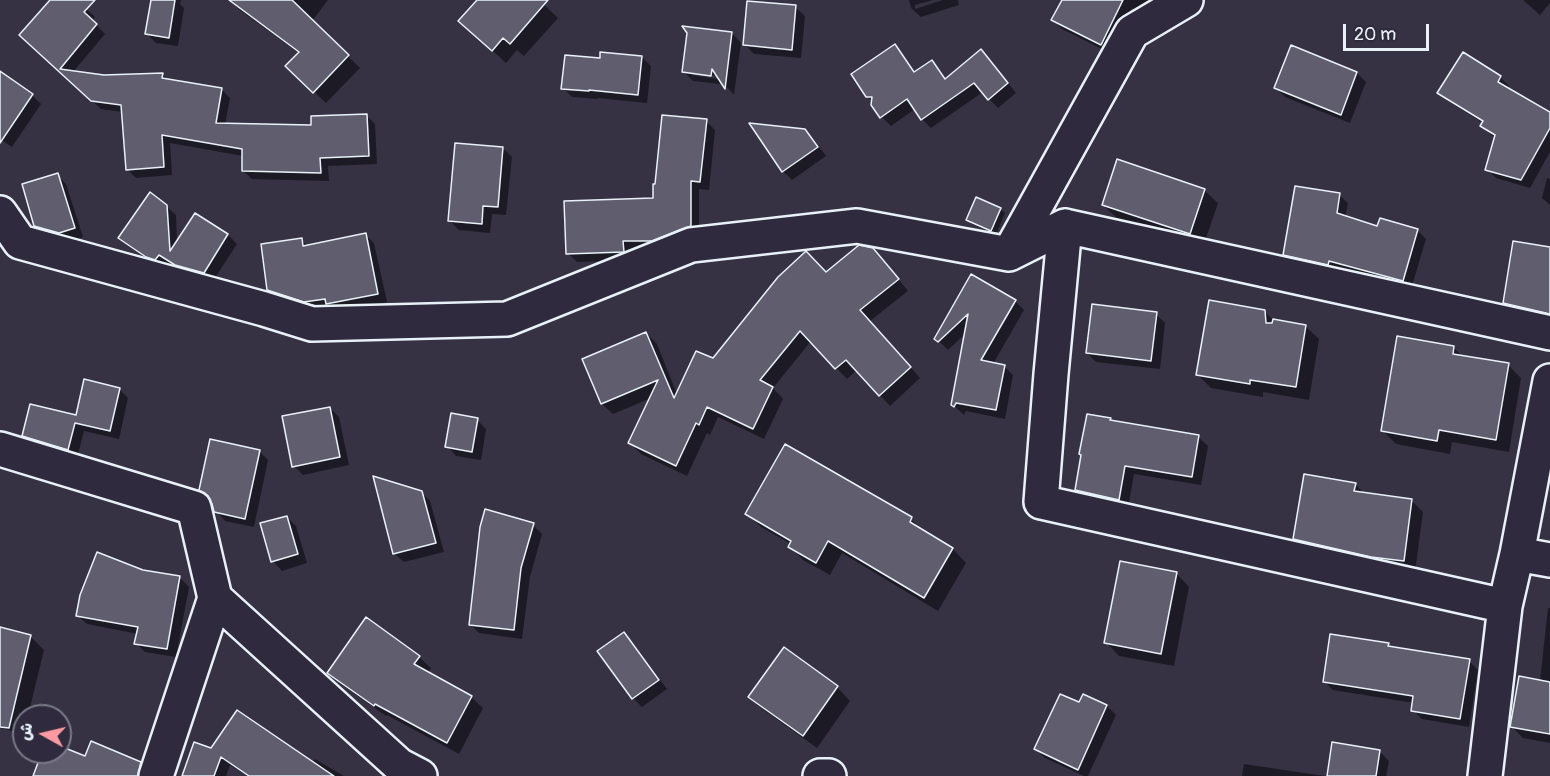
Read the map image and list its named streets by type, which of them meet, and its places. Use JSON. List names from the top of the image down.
{
  "scale_bar": "20 m",
  "north": "left"
}
